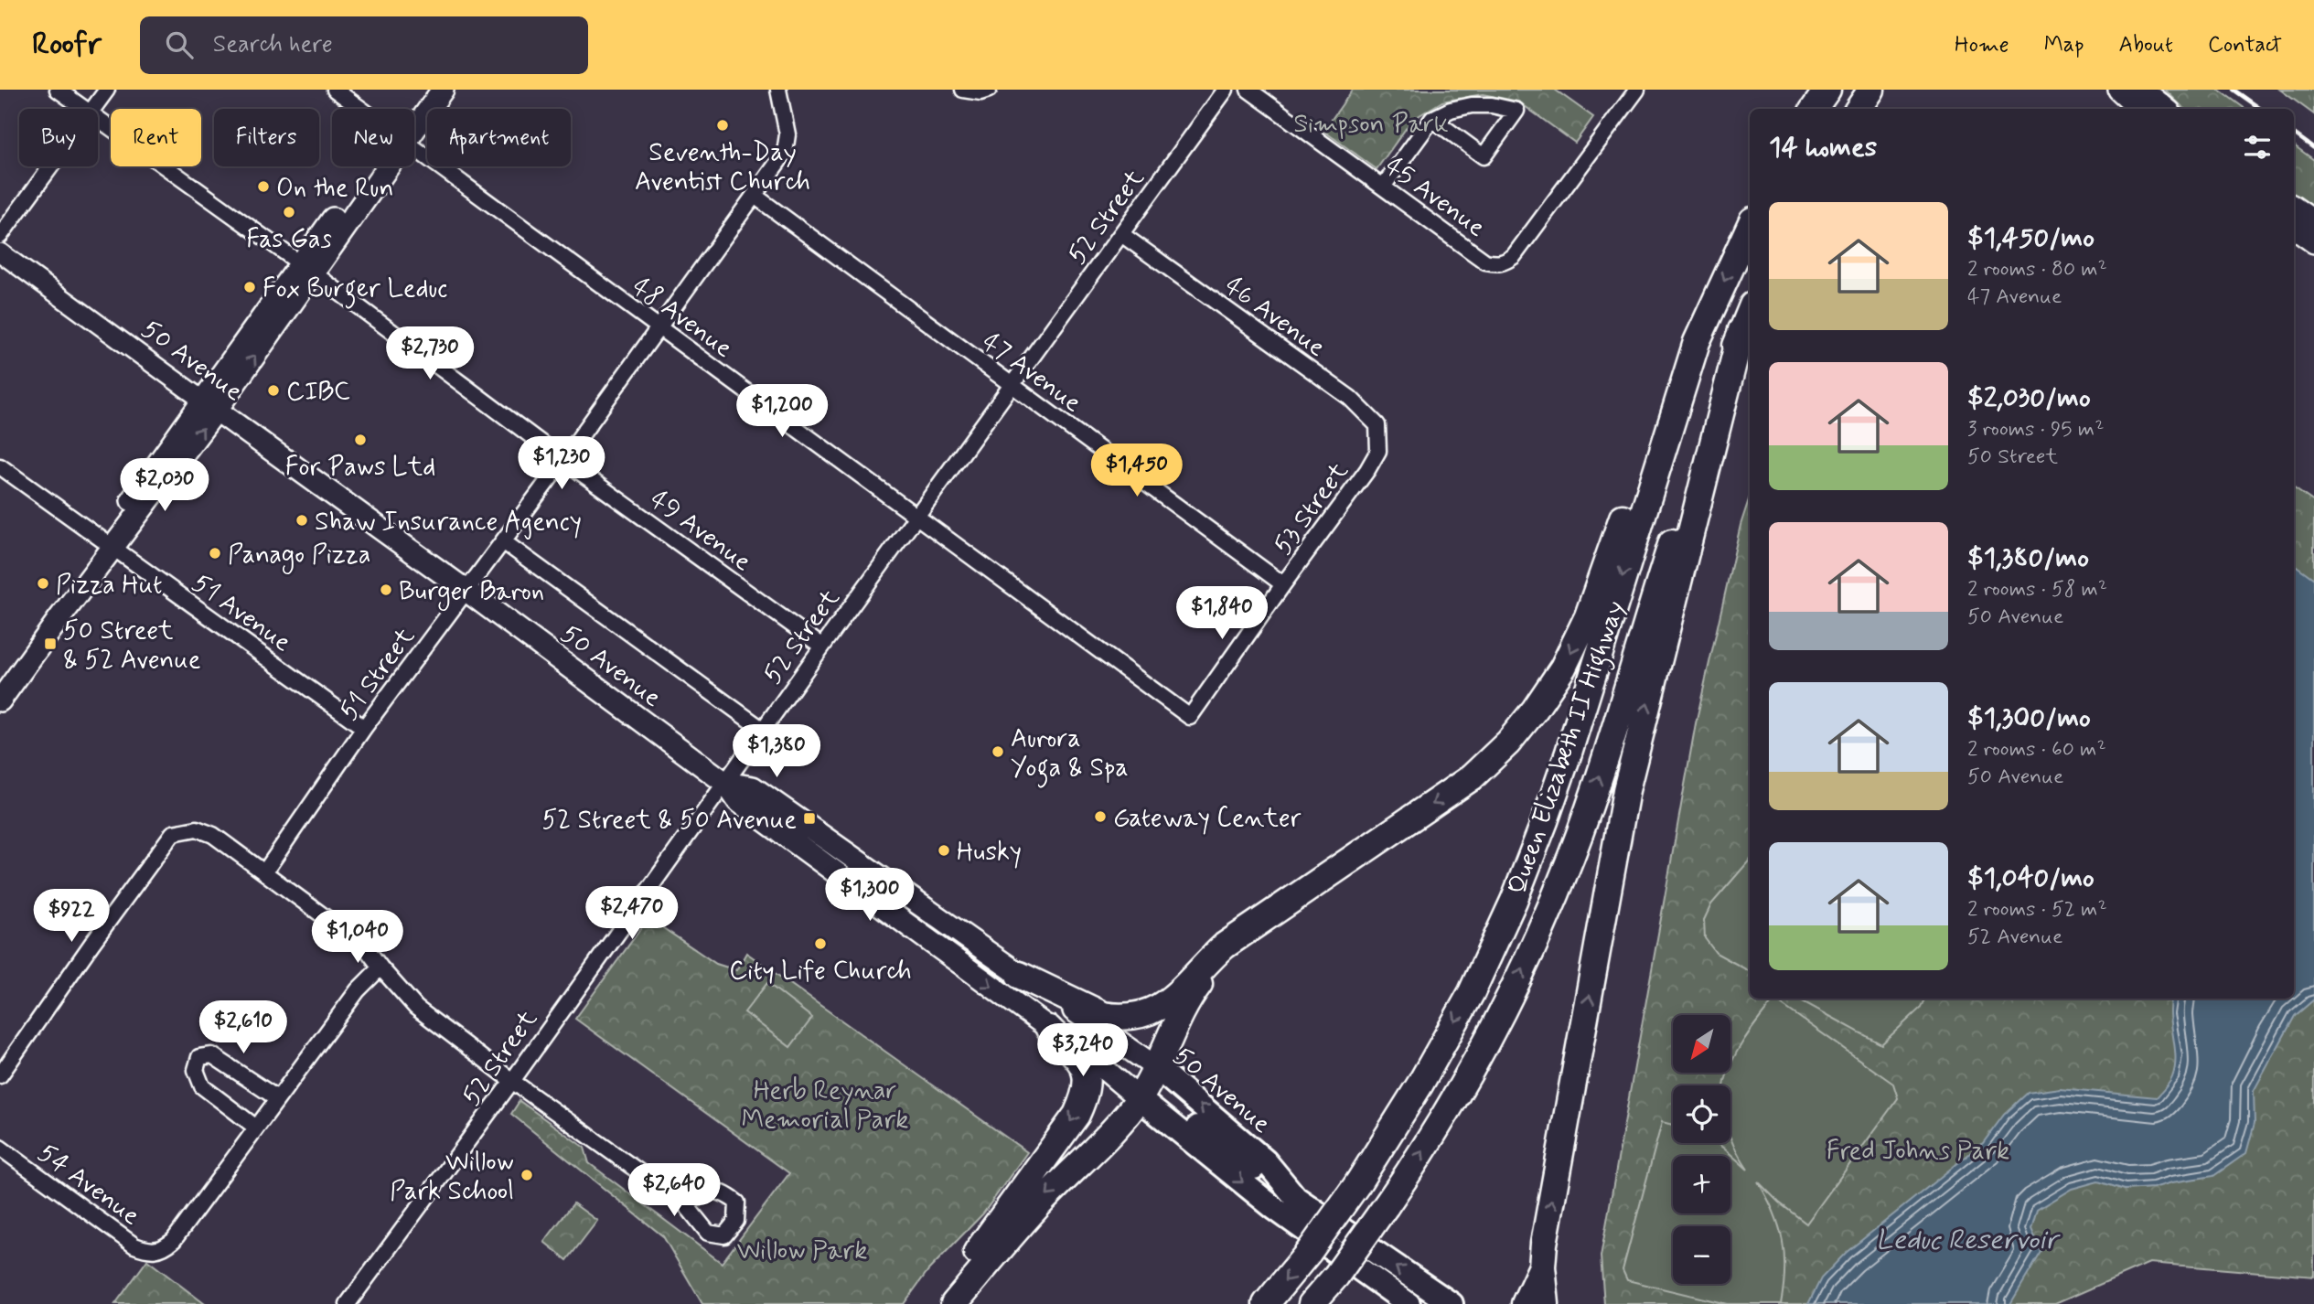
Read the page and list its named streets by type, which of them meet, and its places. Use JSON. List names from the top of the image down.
{
  "streets": {
    "highway": ["Queen Elizabeth II Highway"],
    "main road": ["50 Avenue"],
    "street": [
      "45 Avenue",
      "52 Street",
      "46 Avenue",
      "48 Avenue",
      "47 Avenue",
      "53 Street",
      "49 Avenue",
      "51 Avenue",
      "51 Street",
      "54 Avenue"
    ]
  },
  "crossings": [
    ["52 Street", "46 Avenue"],
    ["52 Street", "48 Avenue"],
    ["52 Street", "50 Avenue"],
    ["52 Street", "47 Avenue"],
    ["52 Street", "49 Avenue"],
    ["46 Avenue", "53 Street"],
    ["48 Avenue", "53 Street"],
    ["48 Avenue", "51 Street"],
    ["50 Avenue", "51 Street"],
    ["47 Avenue", "53 Street"],
    ["47 Avenue", "51 Street"],
    ["49 Avenue", "51 Street"],
    ["51 Avenue", "51 Street"]
  ],
  "water": ["Leduc Reservoir"],
  "parks": [
    "Simpson Park",
    "Herb Reynar Memorial Park",
    "Fred Johns Park",
    "Willow Park"
  ],
  "places": {
    "other": [
      "Seventh-Day Aventist Church",
      "On the Run",
      "Fas Gas",
      "Fox Burger Leduc",
      "CIBC",
      "For Paws Ltd",
      "Shaw Insurance Agency",
      "Panago Pizza",
      "Pizza Hut",
      "Burger Baron",
      "Aurora Yoga & Spa",
      "Gateway Center",
      "Husky",
      "City Life Church",
      "Willow Park School"
    ],
    "transit": ["50 Street & 52 Avenue", "52 Street & 50 Avenue"]
  },
  "north": "bottom left",
  "page": {
    "header": "Roofr",
    "search": "Search here",
    "nav": [
      "Home",
      "Map",
      "About",
      "Contact"
    ],
    "chip": [
      "Buy",
      "Rent",
      "Filters",
      "New",
      "Apartment"
    ],
    "heading": "14 homes",
    "list": [
      {
        "name": "$1,450/mo",
        "note": "2 rooms · 80 m² · 47 Avenue"
      },
      {
        "name": "$2,030/mo",
        "note": "3 rooms · 95 m² · 50 Street"
      },
      {
        "name": "$1,380/mo",
        "note": "2 rooms · 58 m² · 50 Avenue"
      },
      {
        "name": "$1,300/mo",
        "note": "2 rooms · 60 m² · 50 Avenue"
      },
      {
        "name": "$1,040/mo",
        "note": "2 rooms · 52 m² · 52 Avenue"
      }
    ],
    "price": [
      "$2,730",
      "$1,200",
      "$1,230",
      "$1,450",
      "$2,030",
      "$1,840",
      "$1,380",
      "$1,300",
      "$2,470",
      "$922",
      "$1,040",
      "$2,610",
      "$3,240",
      "$2,640"
    ],
    "map_buttons": ["+", "−"]
  }
}
